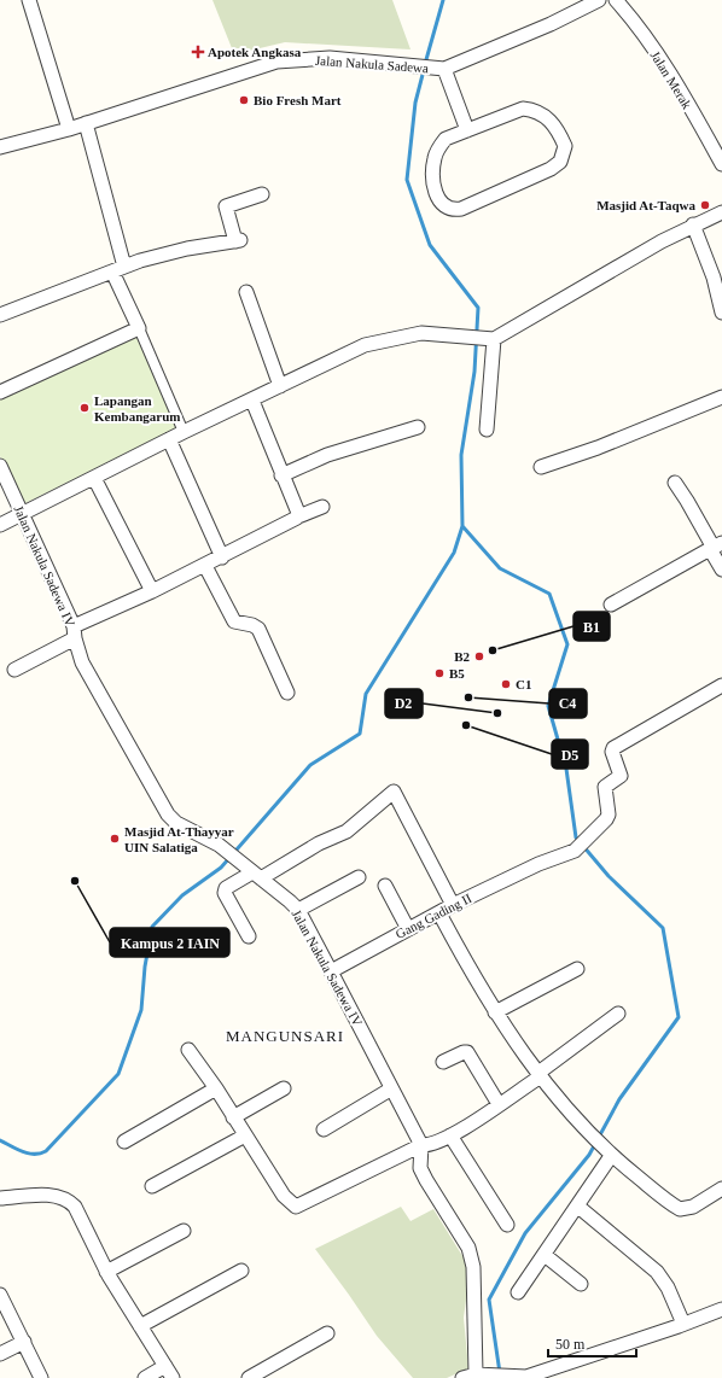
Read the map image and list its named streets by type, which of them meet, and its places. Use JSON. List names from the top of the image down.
{
  "streets": {
    "street": [
      "Jalan Nakula Sadewa",
      "Jalan Merak",
      "Jalan Nakula Sadewa IV",
      "Gang Gading II"
    ]
  },
  "crossings": [
    ["Jalan Nakula Sadewa IV", "Gang Gading II"]
  ],
  "districts": ["MANGUNSARI"],
  "places": {
    "health": ["Apotek Angkasa"],
    "other": [
      "Bio Fresh Mart",
      "Masjid At-Taqwa",
      "Lapangan Kembangarum",
      "B1",
      "B2",
      "B5",
      "C1",
      "C4",
      "D2",
      "D5",
      "Masjid At-Thayyar UIN Salatiga",
      "Kampus 2 IAIN"
    ]
  },
  "scale_bar": "50 m"
}
